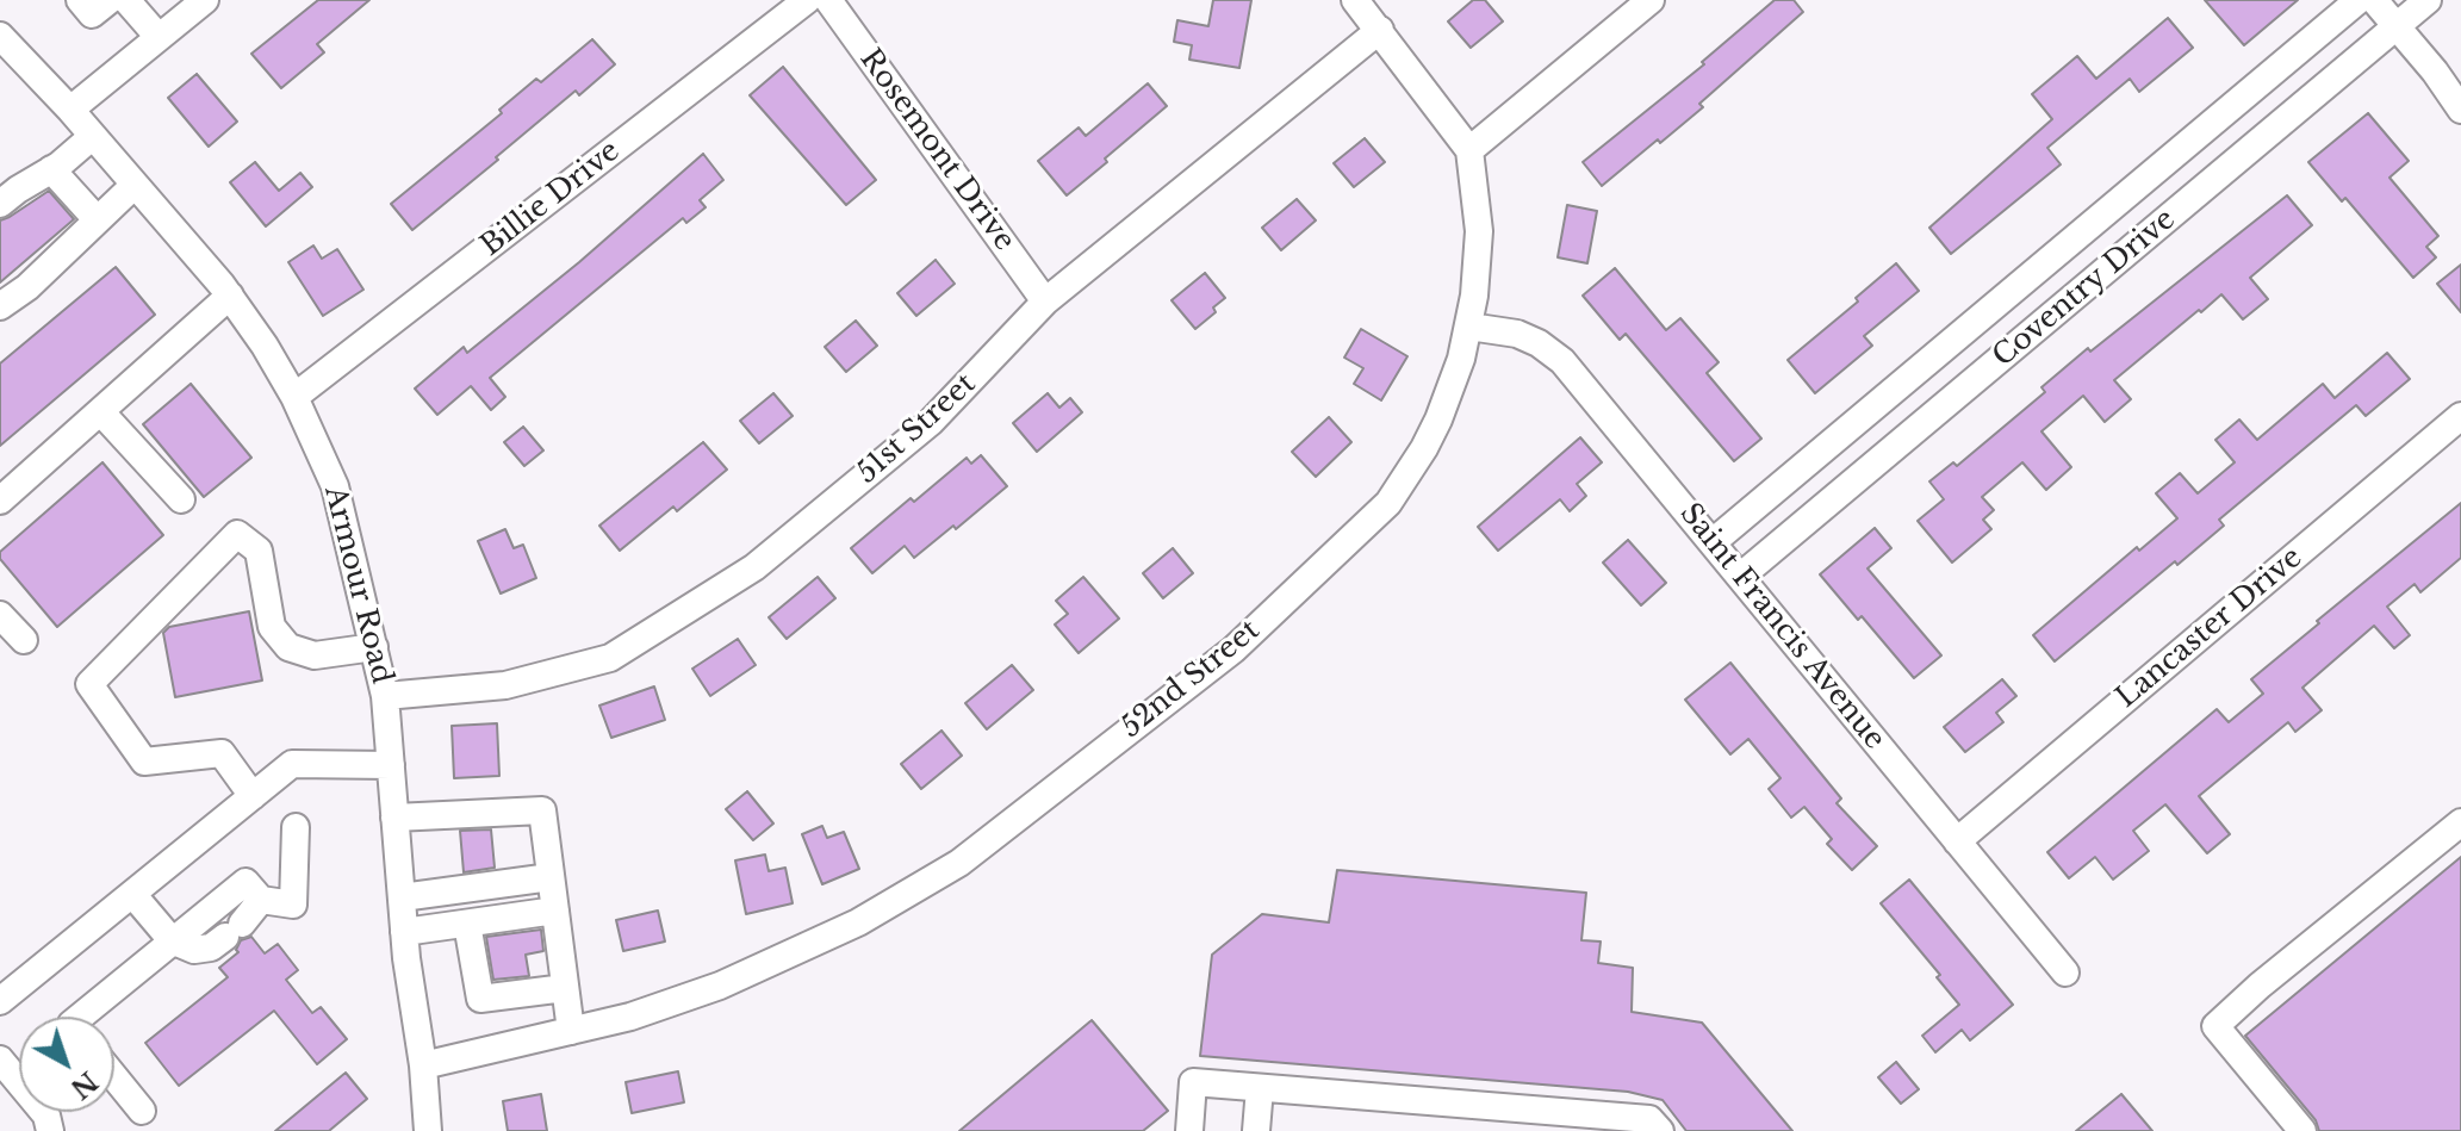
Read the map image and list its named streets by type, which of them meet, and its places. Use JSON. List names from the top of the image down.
{
  "streets": {
    "street": [
      "Rosemont Drive",
      "Billie Drive",
      "Coventry Drive",
      "51st Street",
      "Armour Road",
      "Saint Francis Avenue",
      "Lancaster Drive",
      "52nd Street"
    ]
  },
  "crossings": [
    ["Rosemont Drive", "51st Street"],
    ["Billie Drive", "Armour Road"],
    ["Coventry Drive", "Saint Francis Avenue"],
    ["51st Street", "Armour Road"],
    ["Armour Road", "52nd Street"],
    ["Saint Francis Avenue", "Lancaster Drive"],
    ["Saint Francis Avenue", "52nd Street"]
  ],
  "north": "bottom right"
}
